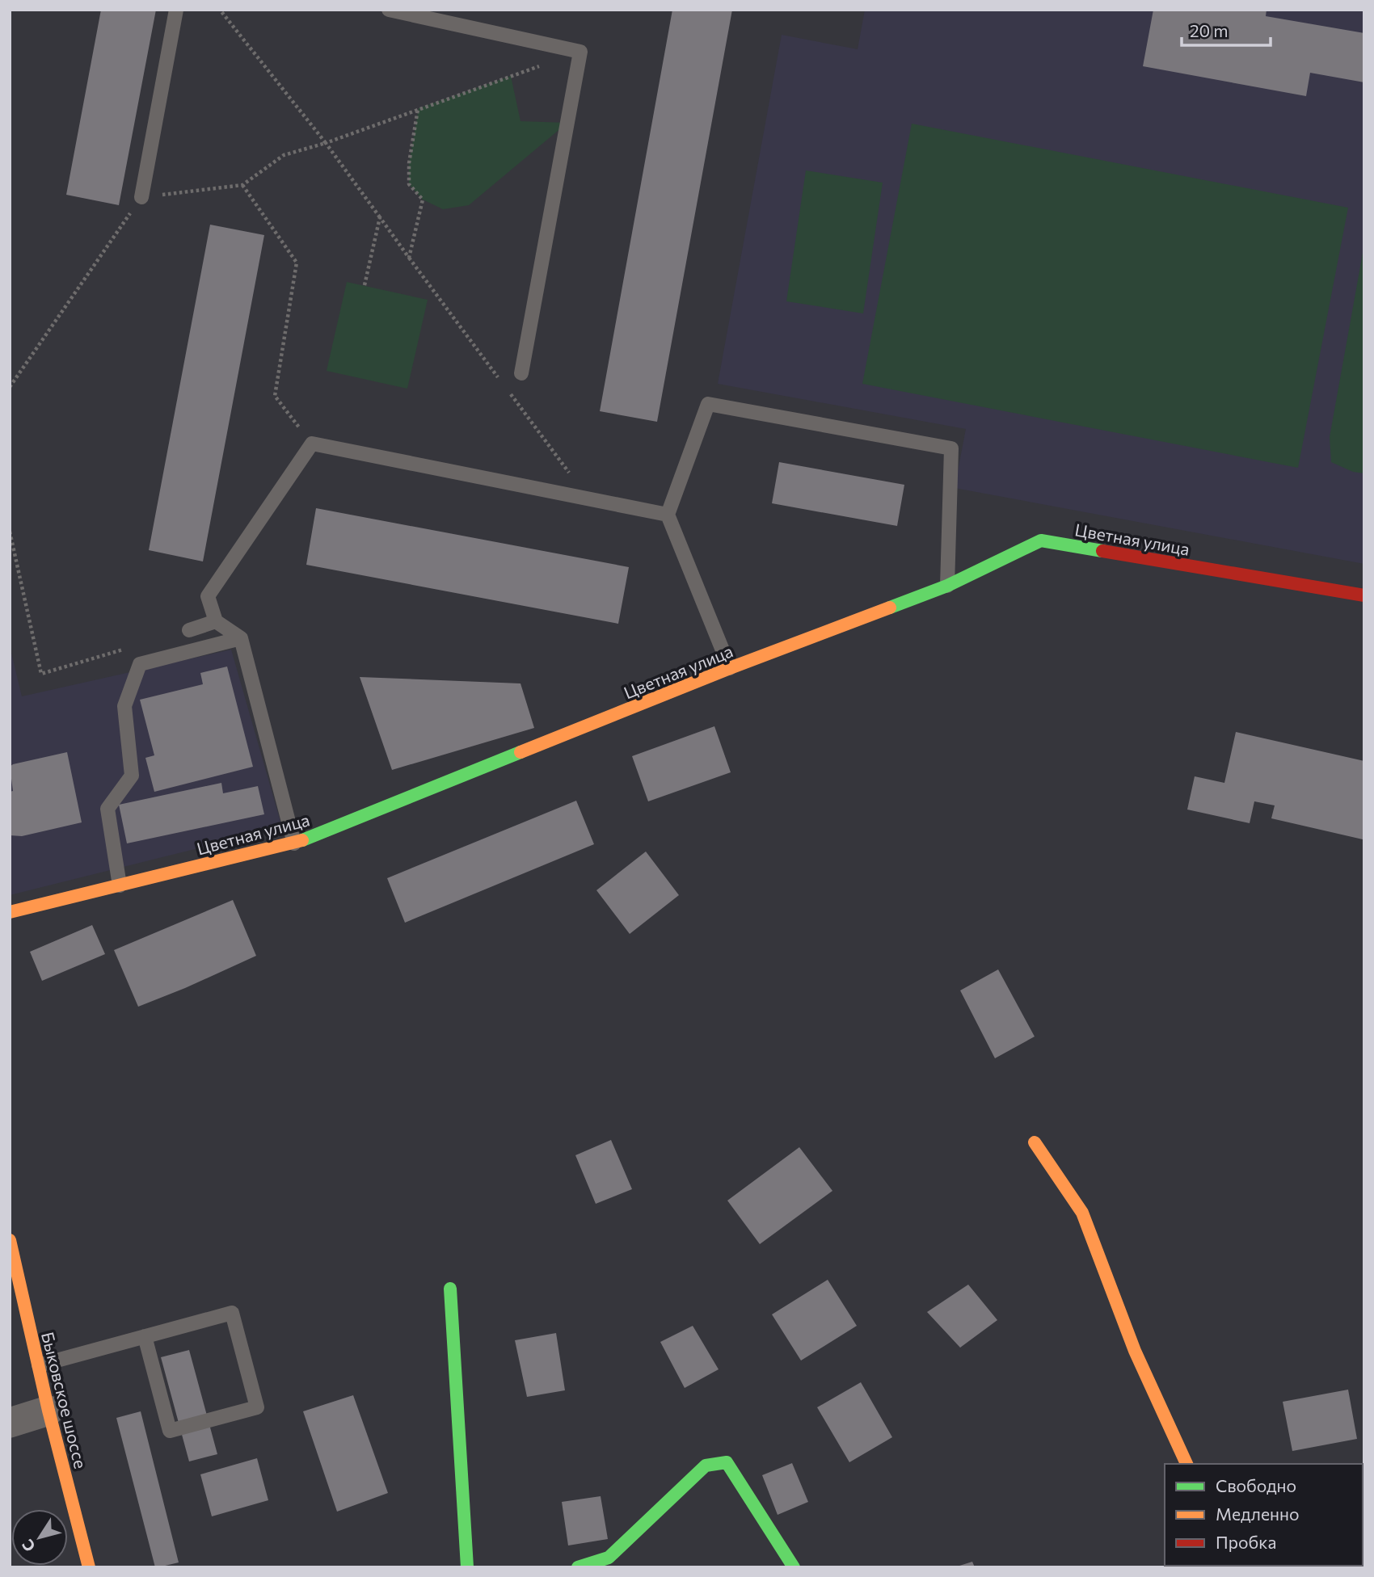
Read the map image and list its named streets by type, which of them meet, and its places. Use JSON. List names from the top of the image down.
{
  "streets": {
    "street": ["Цветная улица", "Быковское шоссе"]
  },
  "legend": ["Свободно", "Медленно", "Пробка"],
  "scale_bar": "20 m",
  "north": "bottom left"
}
